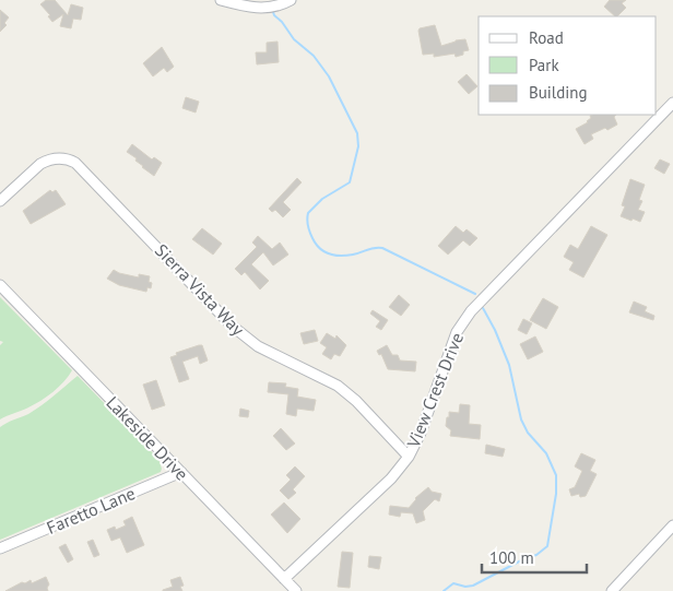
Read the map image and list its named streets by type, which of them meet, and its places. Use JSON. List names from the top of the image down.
{
  "streets": {
    "street": [
      "Sierra Vista Way",
      "View Crest Drive",
      "Lakeside Drive",
      "Faretto Lane"
    ]
  },
  "crossings": [
    ["Sierra Vista Way", "View Crest Drive"],
    ["View Crest Drive", "Lakeside Drive"],
    ["Lakeside Drive", "Faretto Lane"]
  ],
  "legend": ["Road", "Park", "Building"],
  "scale_bar": "100 m"
}
